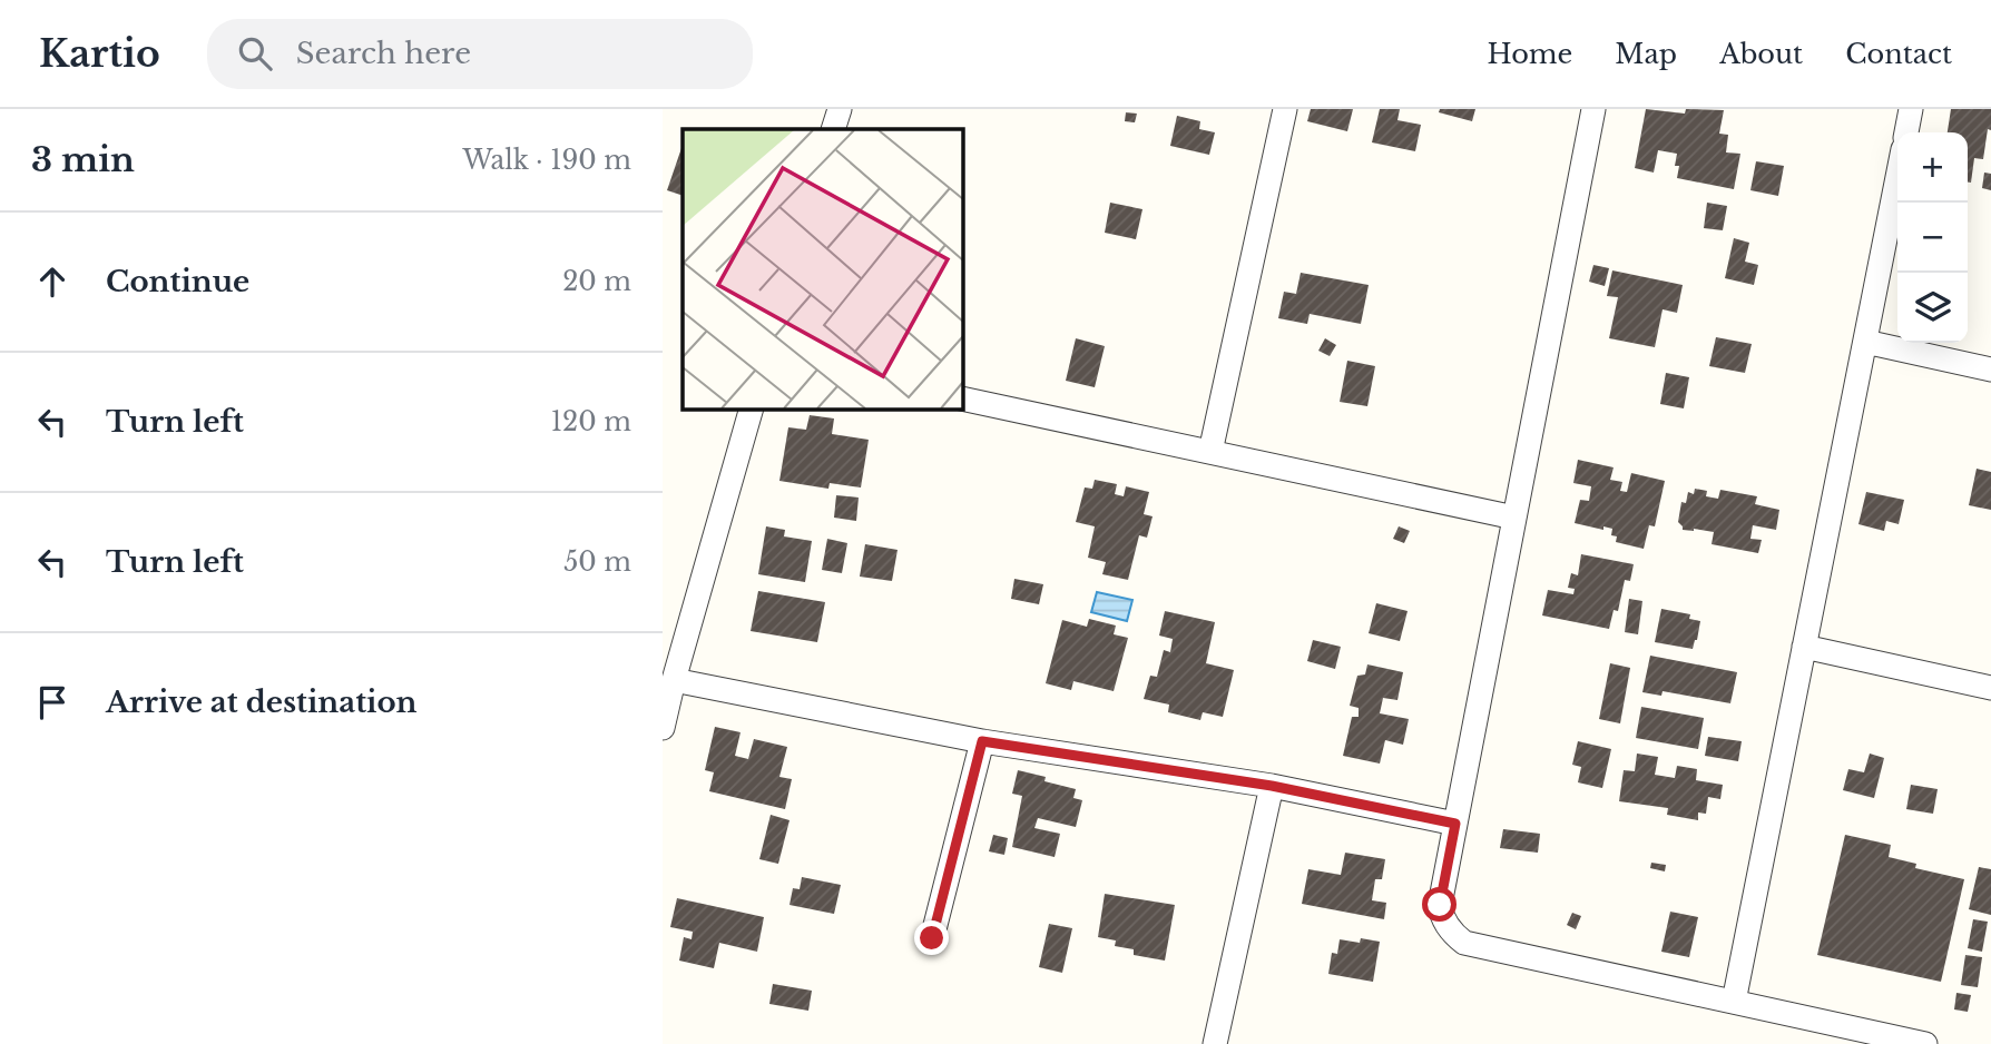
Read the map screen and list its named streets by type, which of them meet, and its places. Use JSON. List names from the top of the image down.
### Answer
{
  "page": {
    "header": "Kartio",
    "search": "Search here",
    "nav": [
      "Home",
      "Map",
      "About",
      "Contact"
    ],
    "heading": ["3 min", "Walk · 190 m"],
    "map_buttons": ["+", "−"],
    "list": [
      ["Continue", "20 m"],
      ["Turn left", "120 m"],
      ["Turn left", "50 m"],
      "Arrive at destination"
    ]
  }
}
